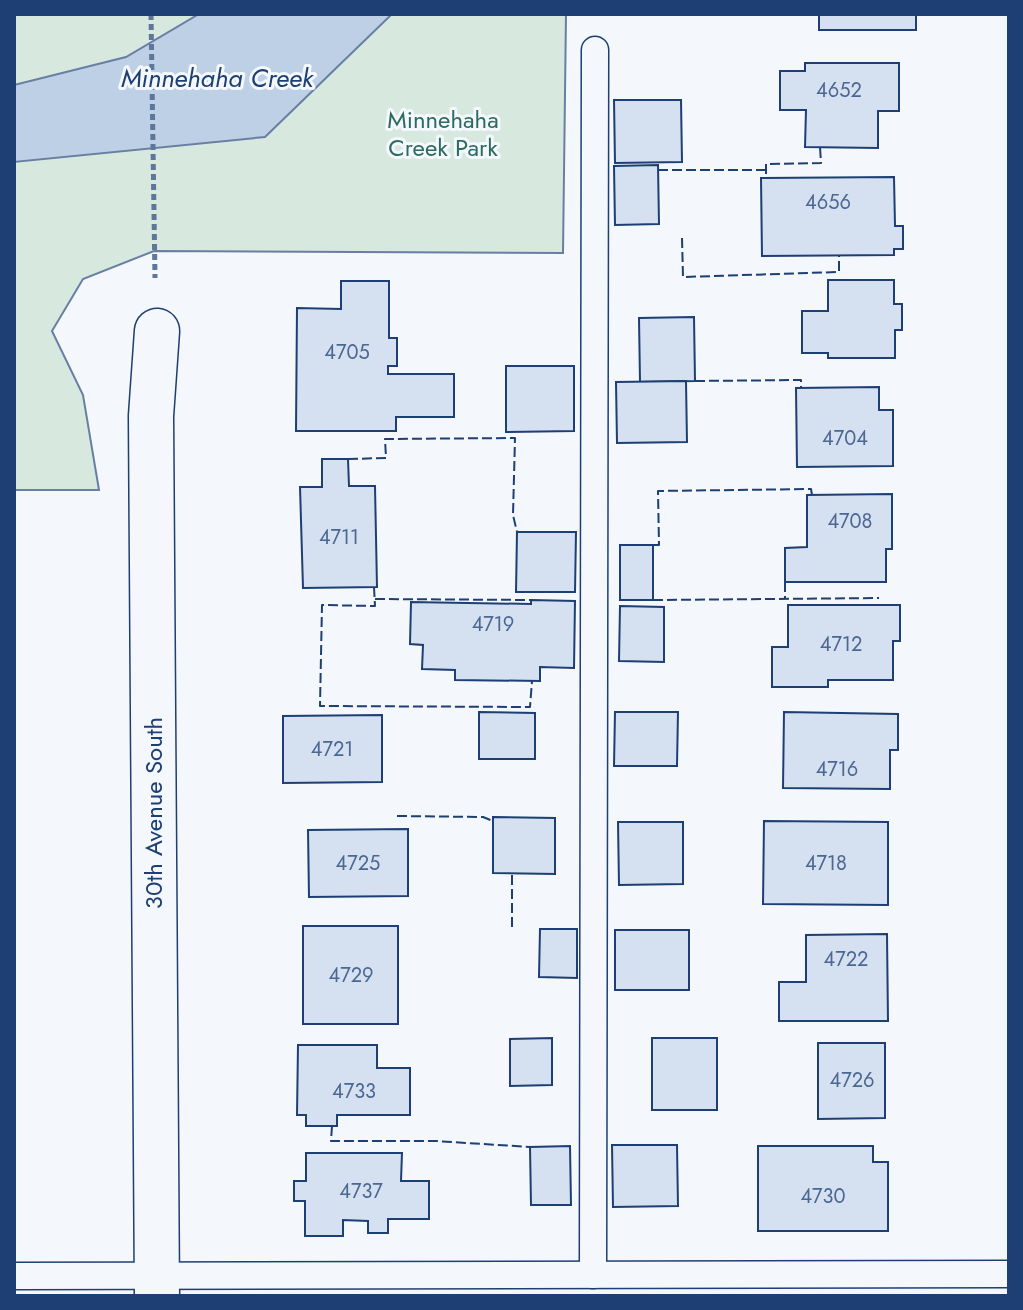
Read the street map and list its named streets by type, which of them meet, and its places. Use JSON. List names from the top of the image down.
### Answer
{
  "streets": {
    "street": ["30th Avenue South"]
  },
  "water": ["Minnehaha Creek"],
  "parks": ["Minnehaha Creek Park"],
  "house_numbers": [
    "4652",
    "4656",
    "4705",
    "4704",
    "4708",
    "4711",
    "4719",
    "4712",
    "4721",
    "4716",
    "4725",
    "4718",
    "4722",
    "4729",
    "4726",
    "4733",
    "4737",
    "4730"
  ]
}
